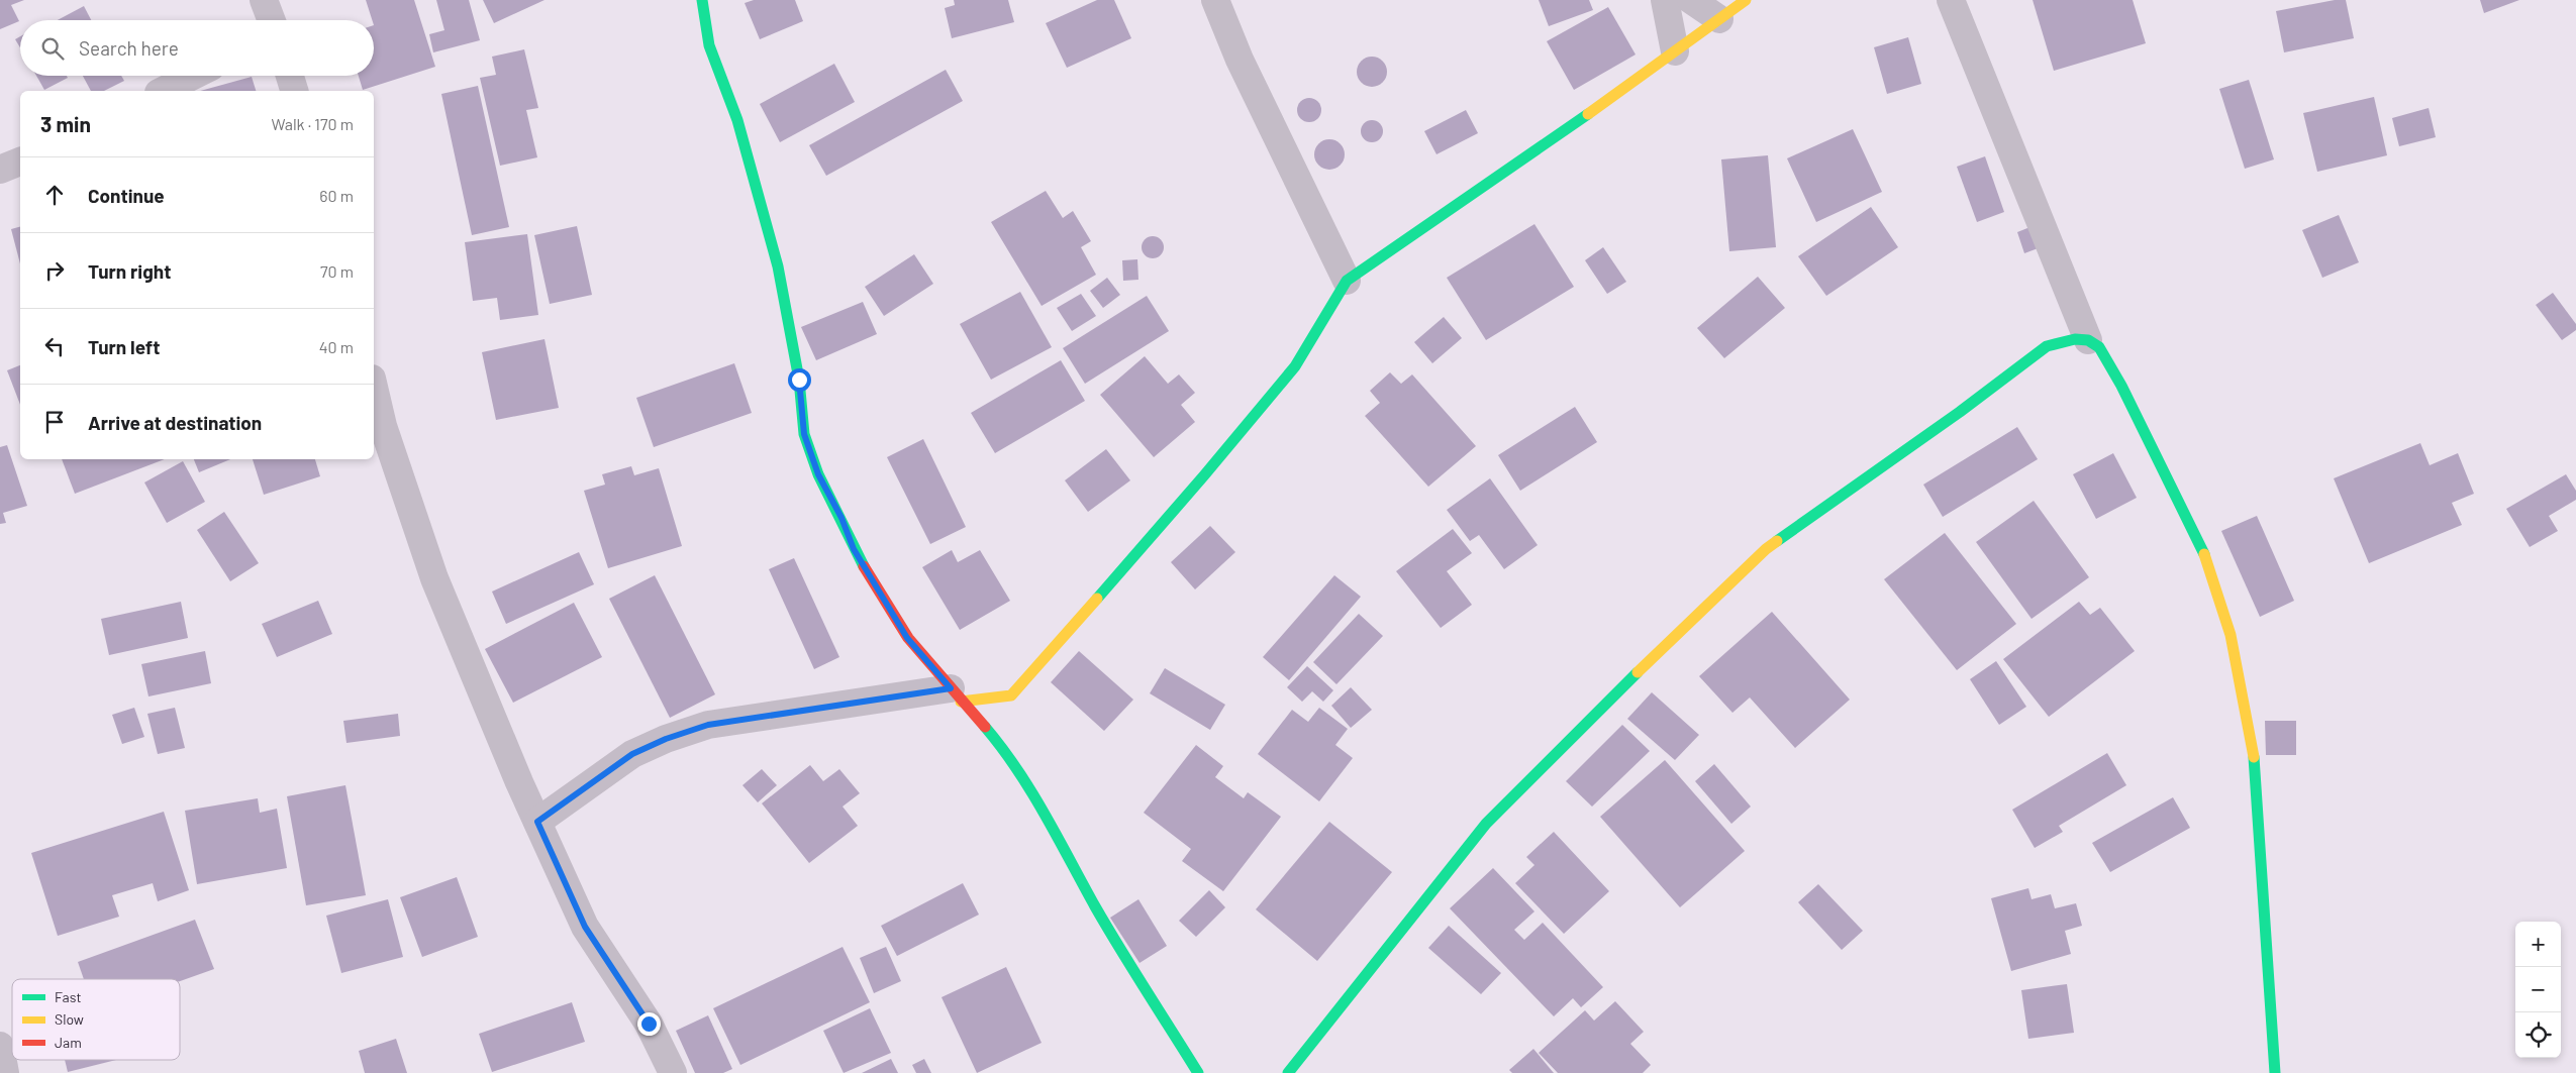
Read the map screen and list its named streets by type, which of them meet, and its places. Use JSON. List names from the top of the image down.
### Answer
{
  "legend": ["Fast", "Slow", "Jam"],
  "page": {
    "search": "Search here",
    "heading": ["3 min", "Walk · 170 m"],
    "list": [
      ["Continue", "60 m"],
      ["Turn right", "70 m"],
      ["Turn left", "40 m"],
      "Arrive at destination"
    ],
    "map_buttons": ["+", "−"]
  }
}
